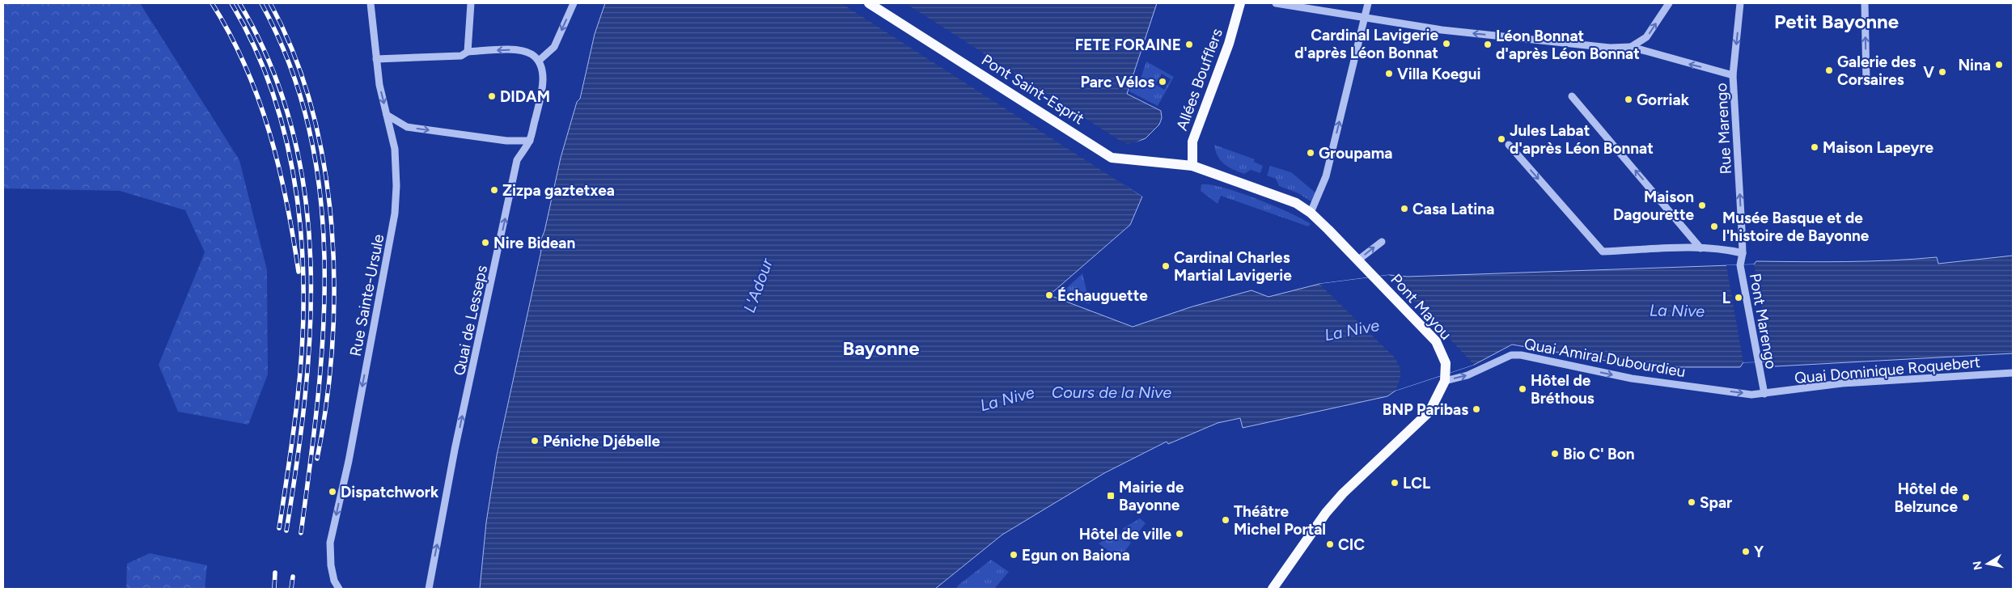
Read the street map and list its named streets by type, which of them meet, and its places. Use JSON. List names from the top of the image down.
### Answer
{
  "streets": {
    "main road": ["Allées Boufflers", "Pont Saint-Esprit", "Pont Mayou"],
    "street": [
      "Rue Marengo",
      "Rue Sainte-Ursule",
      "Quai de Lesseps",
      "Pont Marengo",
      "Quai Amiral Dubourdieu",
      "Quai Dominique Roquebert"
    ]
  },
  "crossings": [
    ["Allées Boufflers", "Pont Saint-Esprit"],
    ["Pont Saint-Esprit", "Pont Mayou"],
    ["Rue Marengo", "Pont Marengo"],
    ["Pont Mayou", "Quai Amiral Dubourdieu"],
    ["Pont Marengo", "Quai Amiral Dubourdieu"],
    ["Pont Marengo", "Quai Dominique Roquebert"],
    ["Quai Amiral Dubourdieu", "Quai Dominique Roquebert"]
  ],
  "one_way": ["Rue Sainte-Ursule", "Quai de Lesseps", "Quai Amiral Dubourdieu"],
  "districts": ["Petit Bayonne", "Bayonne"],
  "water": ["L'Adour", "La Nive", "Cours de la Nive"],
  "places": {
    "other": [
      "Cardinal Lavigerie d'après Léon Bonnat",
      "FETE FORAINE",
      "Léon Bonnat d'après Léon Bonnat",
      "Nina",
      "Galerie des Corsaires",
      "V",
      "Villa Koegui",
      "Parc Vélos",
      "DIDAM",
      "Gorriak",
      "Jules Labat d'après Léon Bonnat",
      "Maison Lapeyre",
      "Groupama",
      "Zizpa gaztetxea",
      "Maison Dagourette",
      "Casa Latina",
      "Musée Basque et de l'histoire de Bayonne",
      "Nire Bidean",
      "Cardinal Charles Martial Lavigerie",
      "Échauguette",
      "L",
      "Hôtel de Bréthous",
      "BNP Paribas",
      "Péniche Djébelle",
      "Bio C' Bon",
      "LCL",
      "Dispatchwork",
      "Hôtel de Belzunce",
      "Spar",
      "Théâtre Michel Portal",
      "Hôtel de ville",
      "CIC",
      "Y",
      "Egun on Baiona"
    ],
    "transit": ["Mairie de Bayonne"]
  },
  "north": "left"
}
